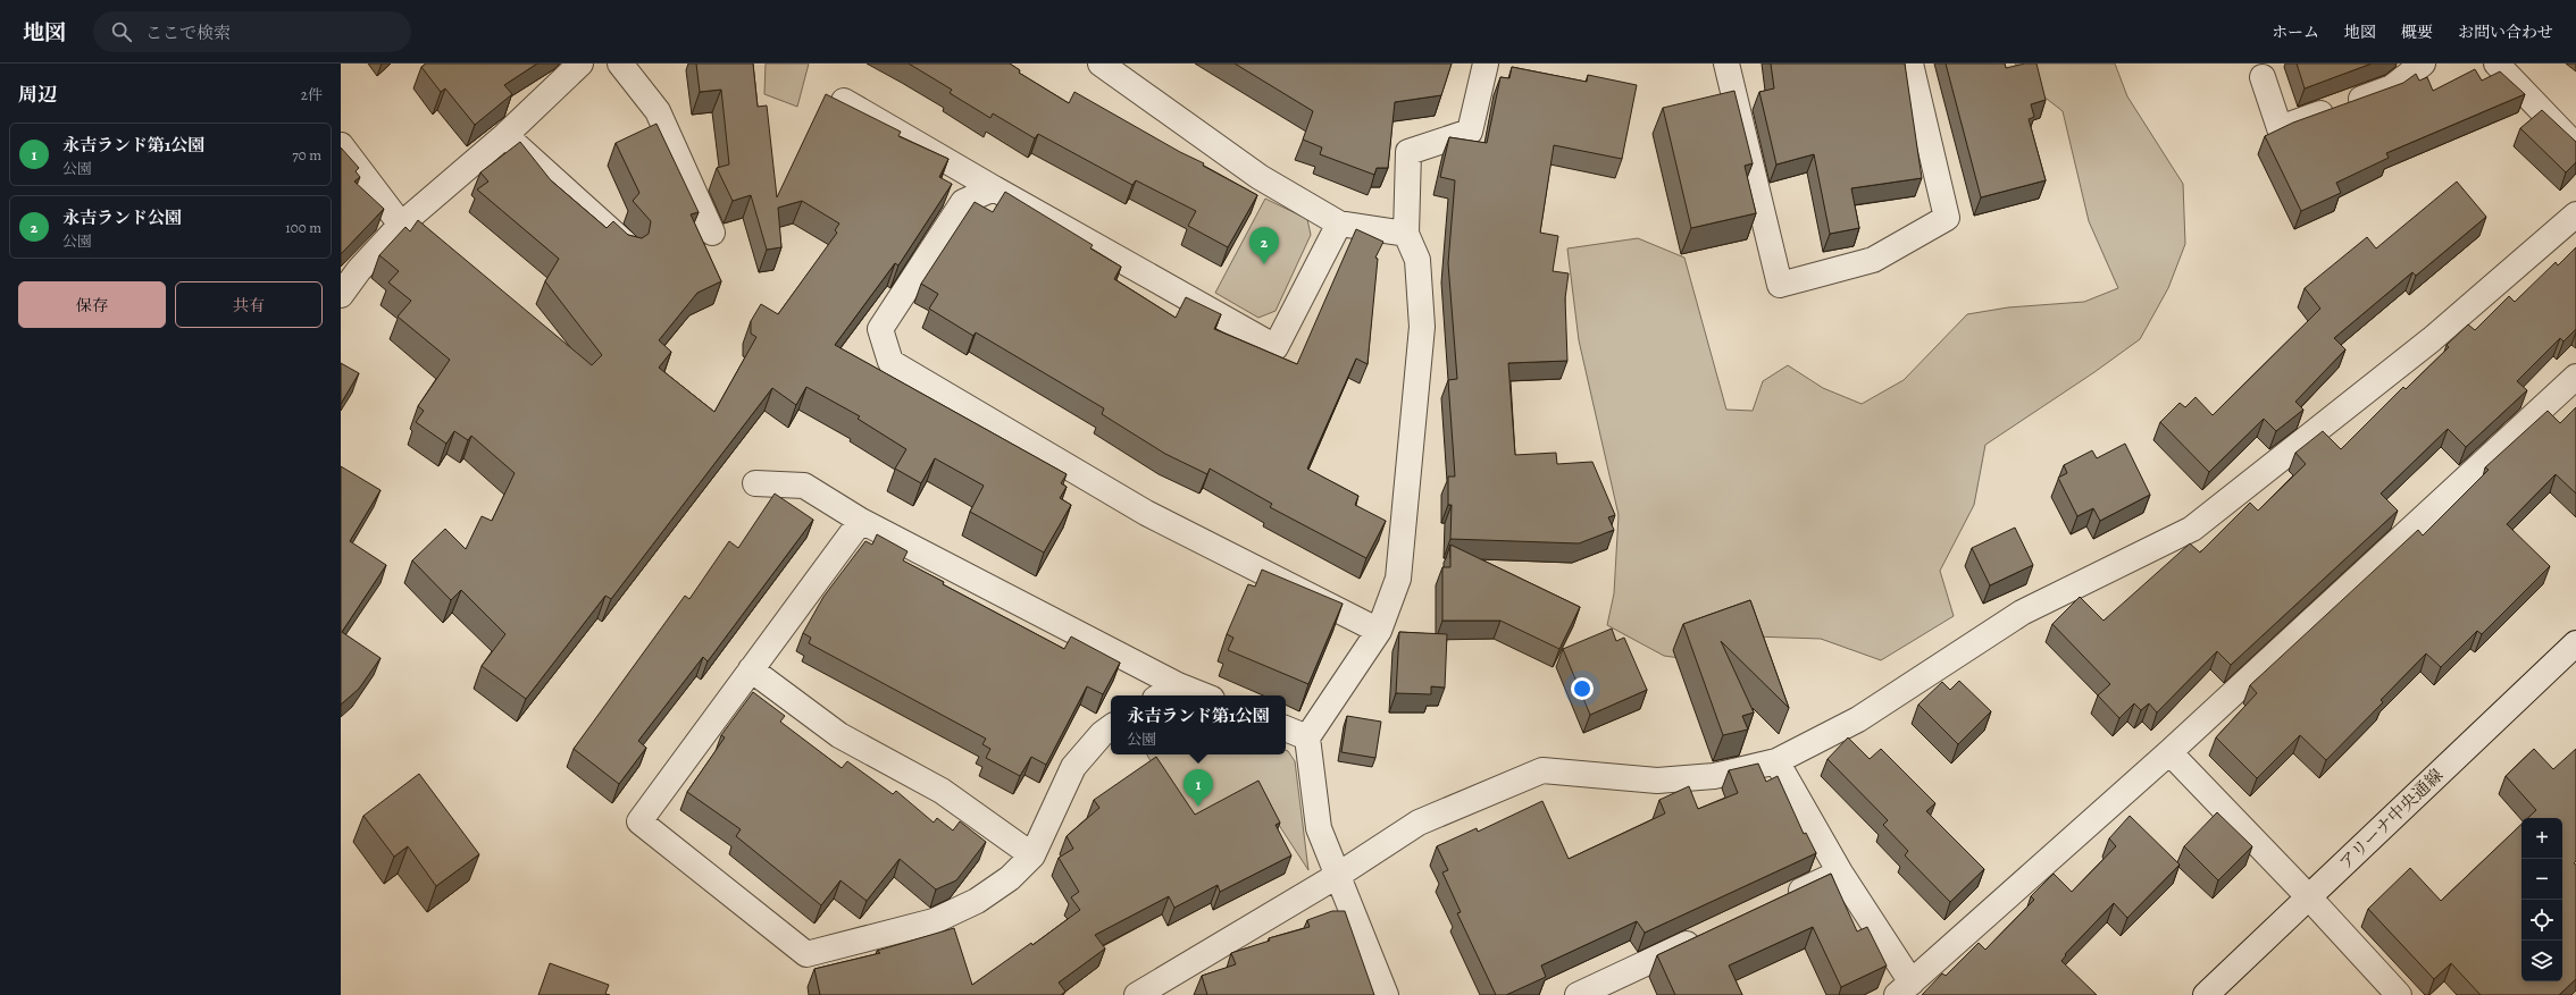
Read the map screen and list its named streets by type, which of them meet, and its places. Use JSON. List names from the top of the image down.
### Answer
{
  "streets": {
    "street": ["アリーナ中央通線"]
  },
  "page": {
    "header": "地図",
    "search": "ここで検索",
    "nav": [
      "ホーム",
      "地図",
      "概要",
      "お問い合わせ"
    ],
    "heading": ["周辺", "2件"],
    "list": [
      {
        "mark": "1",
        "name": "永吉ランド第1公園",
        "note": "公園",
        "value": "70 m"
      },
      {
        "mark": "2",
        "name": "永吉ランド公園",
        "note": "公園",
        "value": "100 m"
      }
    ],
    "pins": ["2", "1"],
    "buttons": ["保存", "共有"],
    "popup": ["永吉ランド第1公園", "公園"],
    "map_buttons": ["+", "−"]
  }
}
